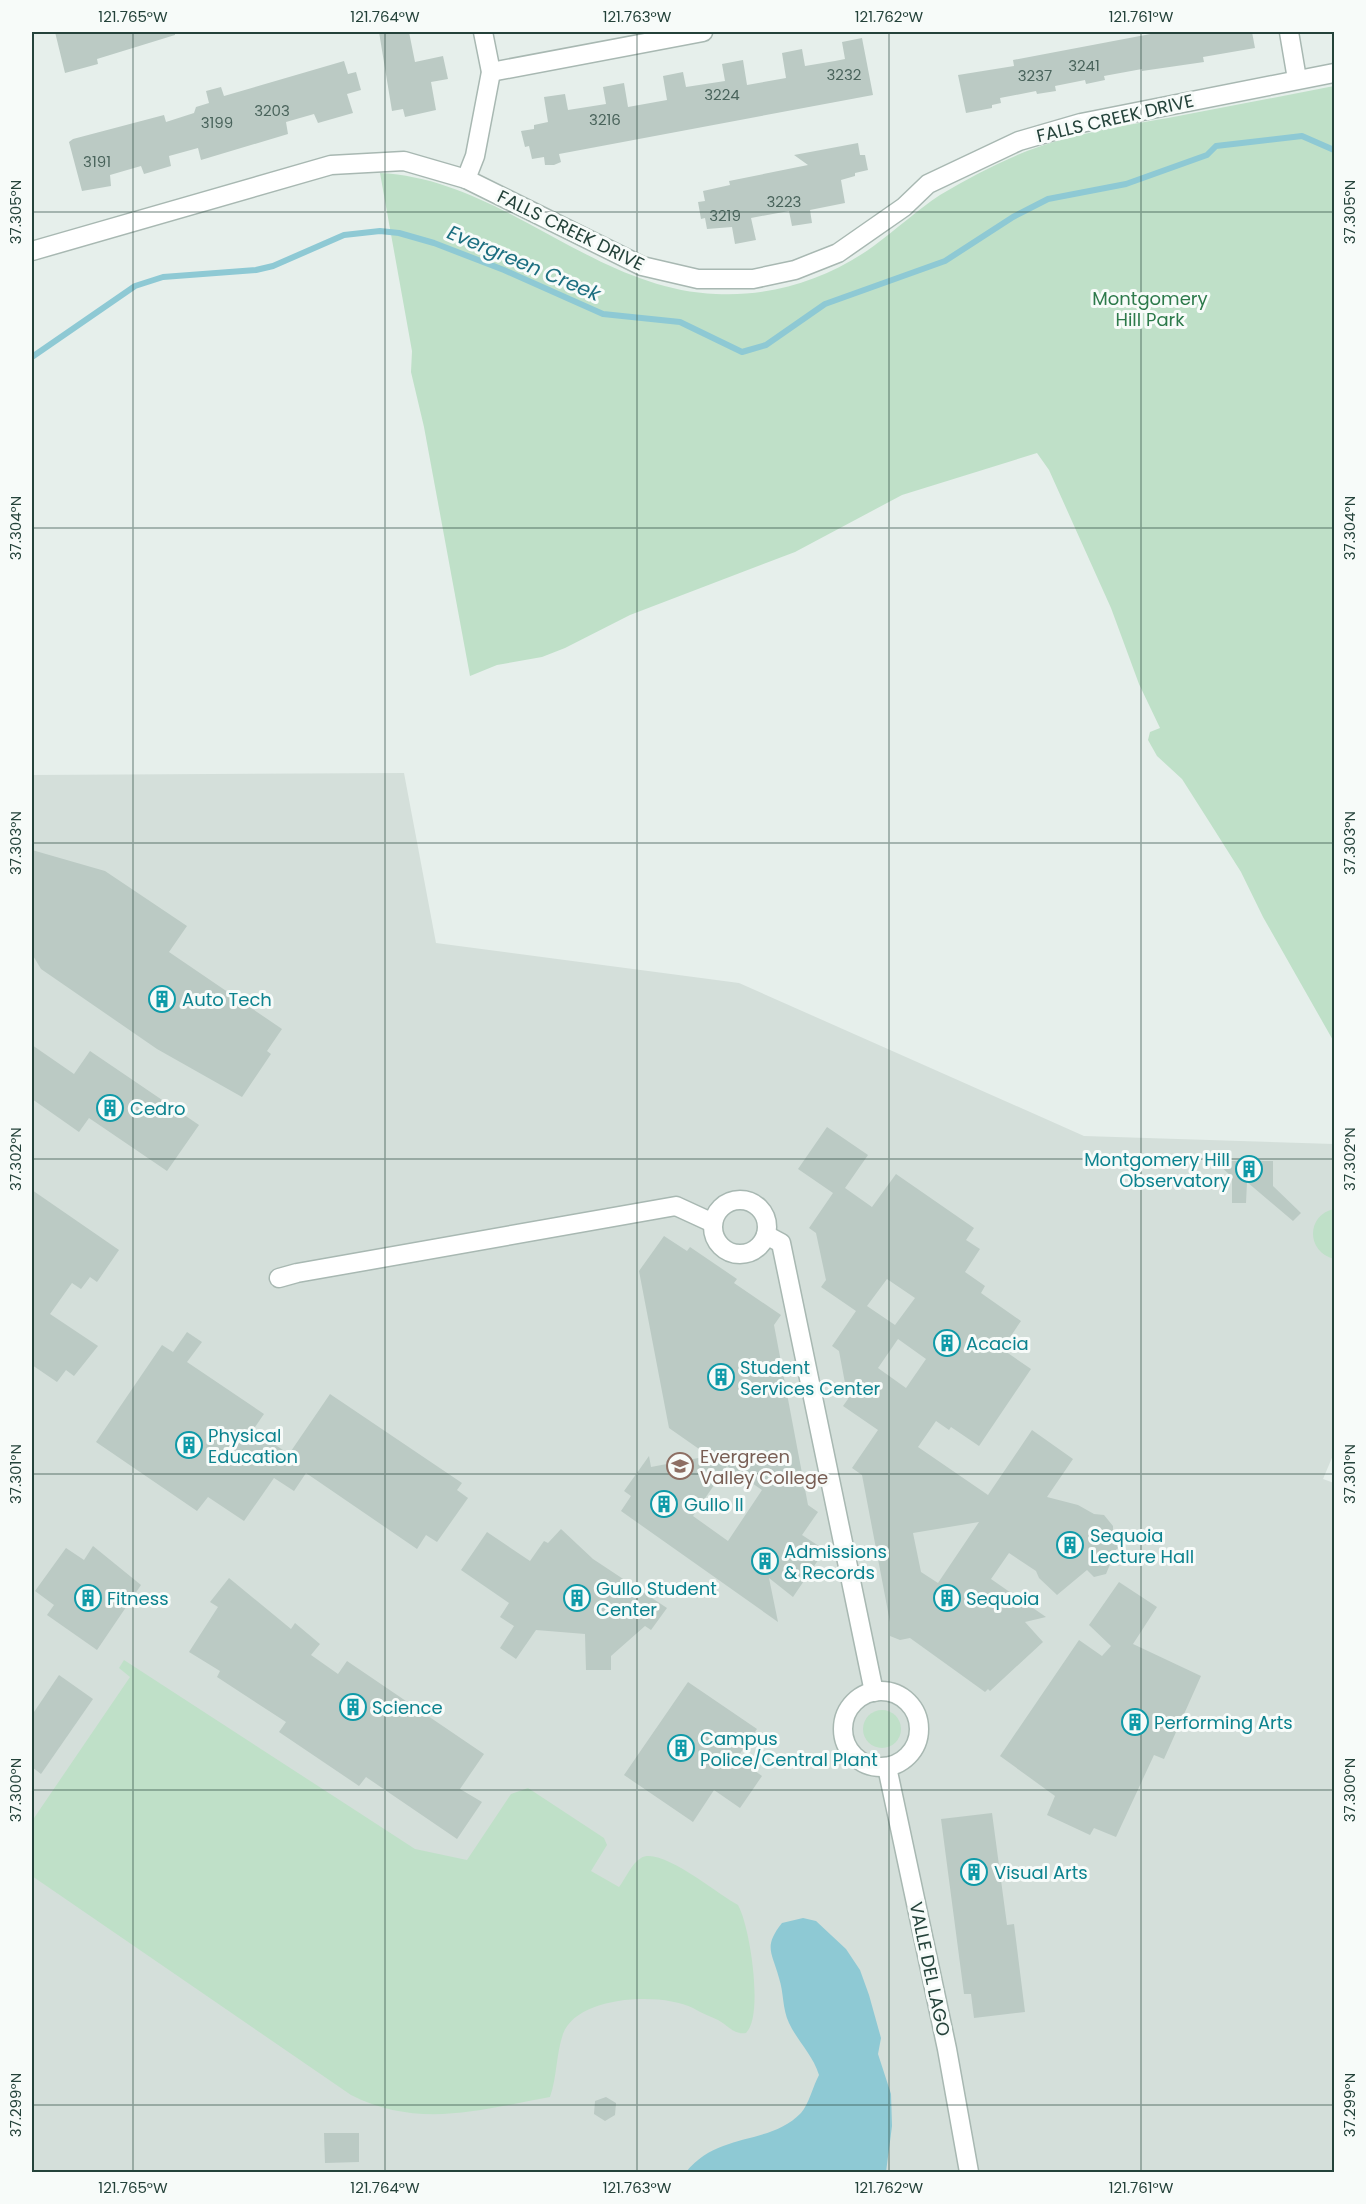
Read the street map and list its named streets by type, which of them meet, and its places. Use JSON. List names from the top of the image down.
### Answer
{
  "streets": {
    "street": ["FALLS CREEK DRIVE", "VALLE DEL LAGO"]
  },
  "water": ["Evergreen Creek"],
  "parks": ["Montgomery Hill Park"],
  "places": {
    "building": [
      "Auto Tech",
      "Cedro",
      "Montgomery Hill Observatory",
      "Acacia",
      "Student Services Center",
      "Physical Education",
      "Gullo II",
      "Sequoia Lecture Hall",
      "Admissions & Records",
      "Fitness",
      "Gullo Student Center",
      "Sequoia",
      "Science",
      "Performing Arts",
      "Campus Police/Central Plant",
      "Visual Arts"
    ],
    "school or university": ["Evergreen Valley College"]
  },
  "house_numbers": [
    "3241",
    "3232",
    "3237",
    "3224",
    "3203",
    "3216",
    "3199",
    "3191",
    "3223",
    "3219"
  ],
  "coordinates": [
    "121.765°W",
    "121.764°W",
    "121.763°W",
    "121.762°W",
    "121.761°W",
    "37.305°N",
    "37.304°N",
    "37.303°N",
    "37.302°N",
    "37.301°N",
    "37.300°N",
    "37.299°N"
  ]
}
